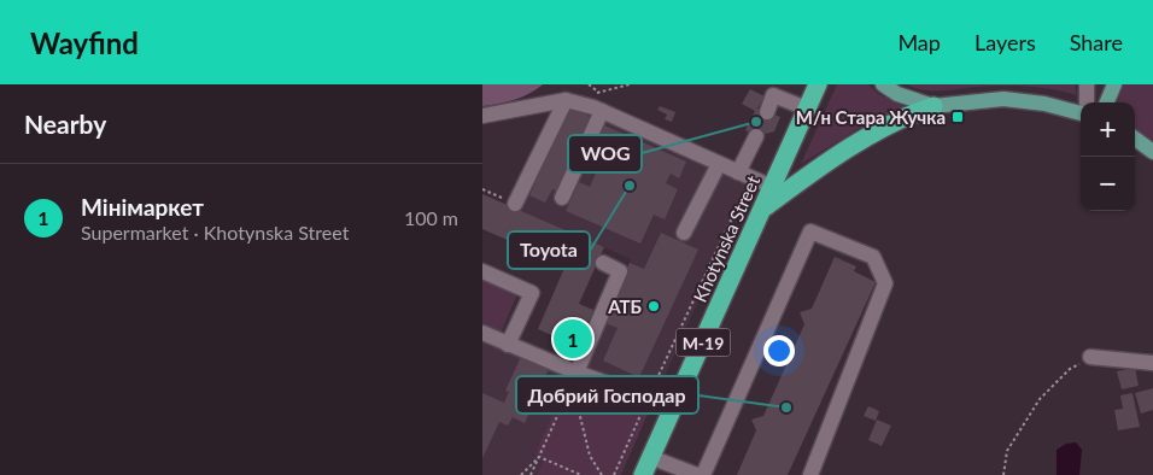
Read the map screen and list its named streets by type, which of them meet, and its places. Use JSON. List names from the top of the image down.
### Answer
{
  "streets": {
    "highway": ["Khotynska Street", "М-19"]
  },
  "places": {
    "transit": ["М/н Стара Жучка"],
    "other": [
      "WOG",
      "Toyota",
      "АТБ",
      "Добрий Господар"
    ]
  },
  "page": {
    "header": "Wayfind",
    "nav": ["Map", "Layers", "Share"],
    "heading": "Nearby",
    "map_buttons": ["+", "−"],
    "list": [
      {
        "mark": "1",
        "name": "Мінімаркет",
        "note": "Supermarket · Khotynska Street",
        "value": "100 m"
      }
    ],
    "pins": "1"
  }
}
